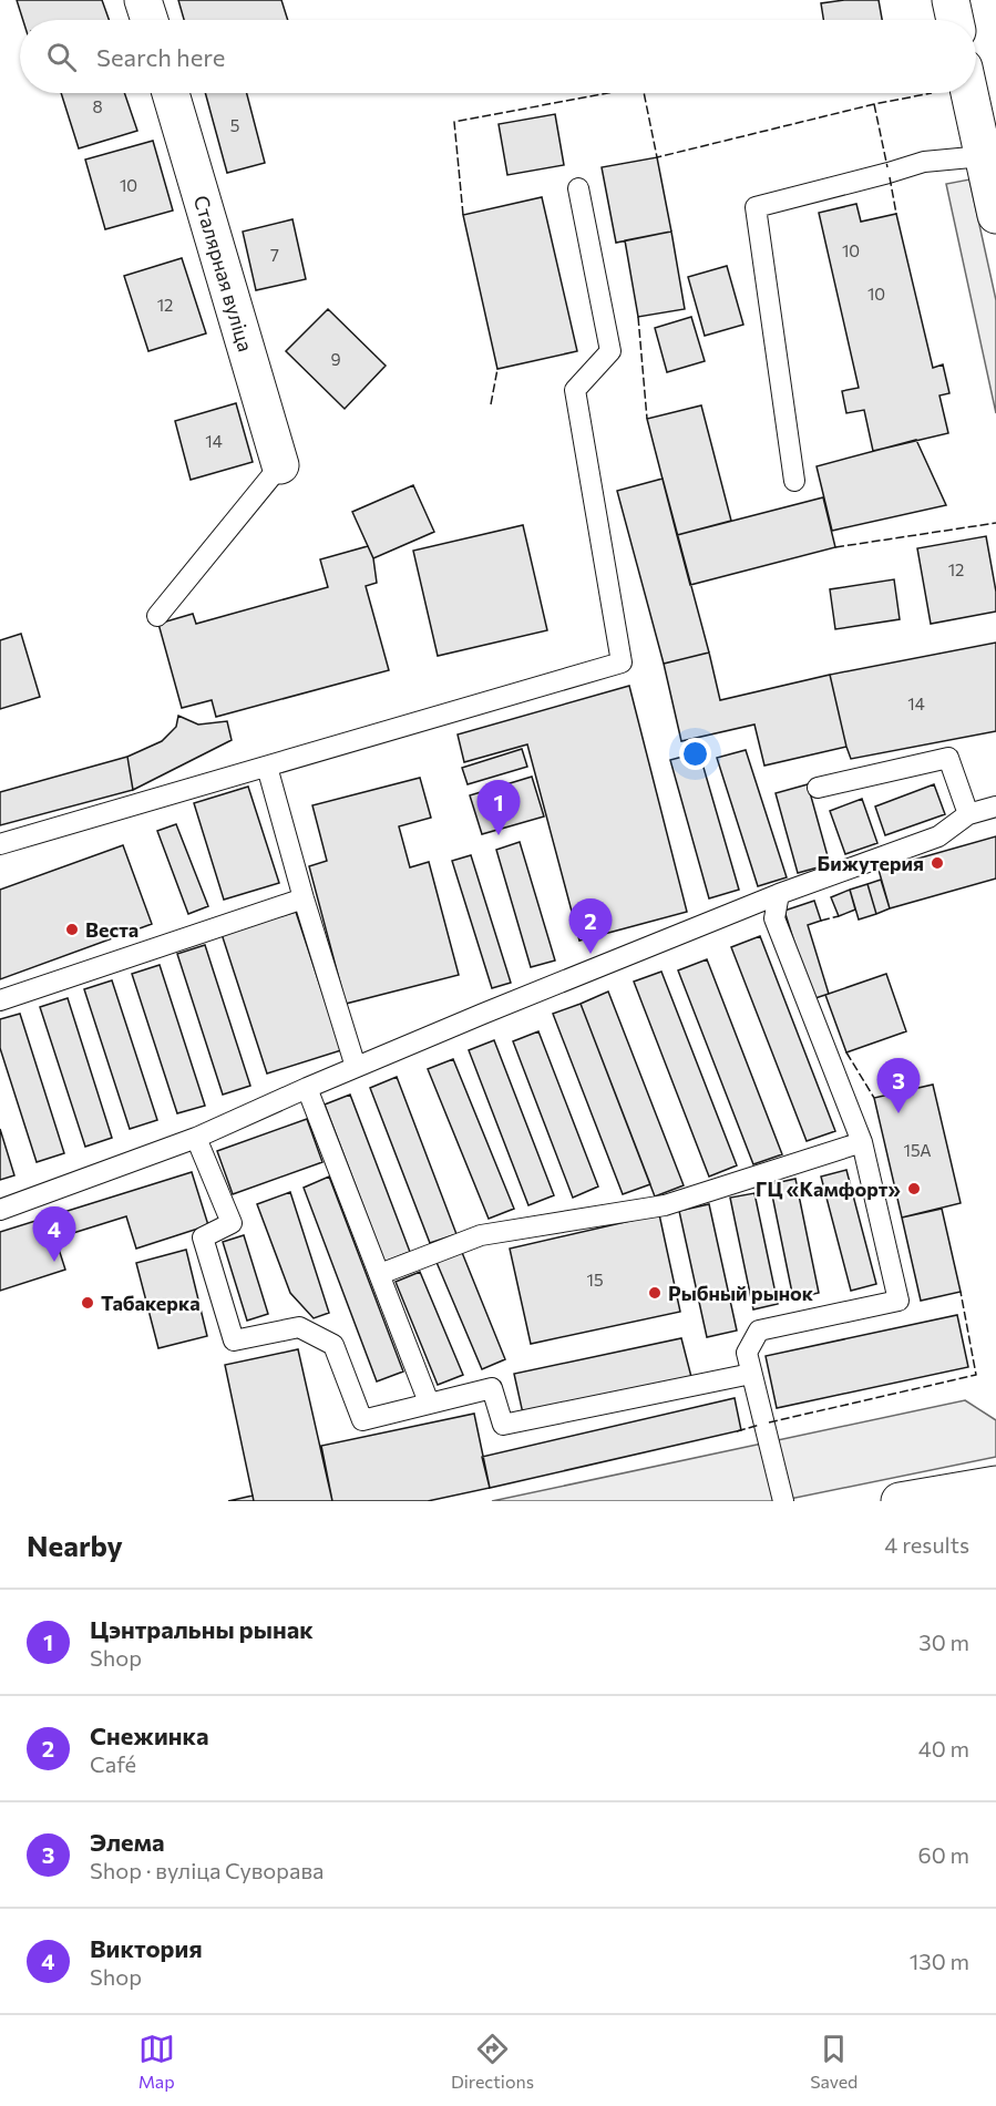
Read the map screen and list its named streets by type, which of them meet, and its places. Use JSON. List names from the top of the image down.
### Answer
{
  "streets": {
    "street": ["Сталярная вуліца"]
  },
  "places": [
    "Бижутерия",
    "Веста",
    "ГЦ «Камфорт»",
    "Рыбный рынок",
    "Табакерка"
  ],
  "house_numbers": [
    "8",
    "5",
    "10",
    "10",
    "7",
    "10",
    "12",
    "9",
    "14",
    "12",
    "14",
    "15А",
    "15"
  ],
  "page": {
    "search": "Search here",
    "pins": [
      "1",
      "2",
      "3",
      "4"
    ],
    "heading": ["Nearby", "4 results"],
    "list": [
      {
        "mark": "1",
        "name": "Цэнтральны рынак",
        "note": "Shop",
        "value": "30 m"
      },
      {
        "mark": "2",
        "name": "Снежинка",
        "note": "Café",
        "value": "40 m"
      },
      {
        "mark": "3",
        "name": "Элема",
        "note": "Shop · вуліца Суворава",
        "value": "60 m"
      },
      {
        "mark": "4",
        "name": "Виктория",
        "note": "Shop",
        "value": "130 m"
      }
    ],
    "nav": ["Map", "Directions", "Saved"]
  }
}
